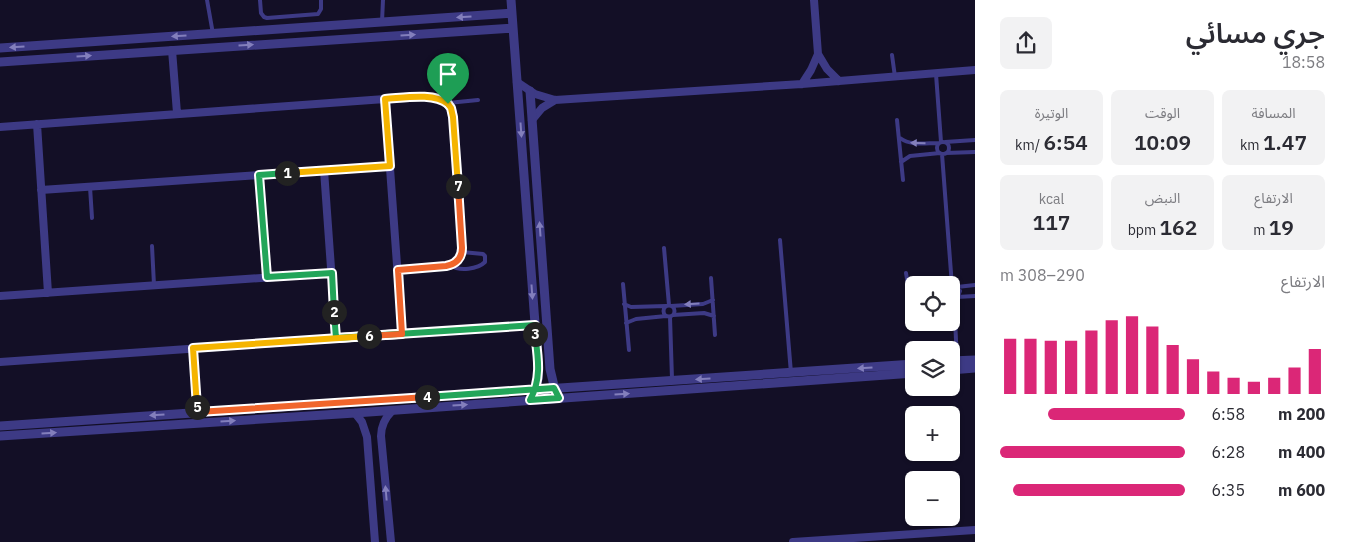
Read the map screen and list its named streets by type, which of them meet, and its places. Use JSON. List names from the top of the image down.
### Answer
{
  "page": {
    "heading": ["جري مسائي", "18:58"],
    "stats": [
      ["المسافة", "1.47 km"],
      ["الوقت", "10:09"],
      ["الوتيرة", "6:54 /km"],
      ["الارتفاع", "19 m"],
      ["النبض", "162 bpm"],
      ["kcal", "117"]
    ],
    "pins": [
      "1",
      "7",
      "2",
      "3",
      "6",
      "4",
      "5"
    ],
    "chart": ["الارتفاع", "290–308 m"],
    "map_buttons": ["+", "−"],
    "list": [
      {
        "name": "200 m",
        "note": "6:58"
      },
      {
        "name": "400 m",
        "note": "6:28"
      },
      {
        "name": "600 m",
        "note": "6:35"
      }
    ]
  }
}
